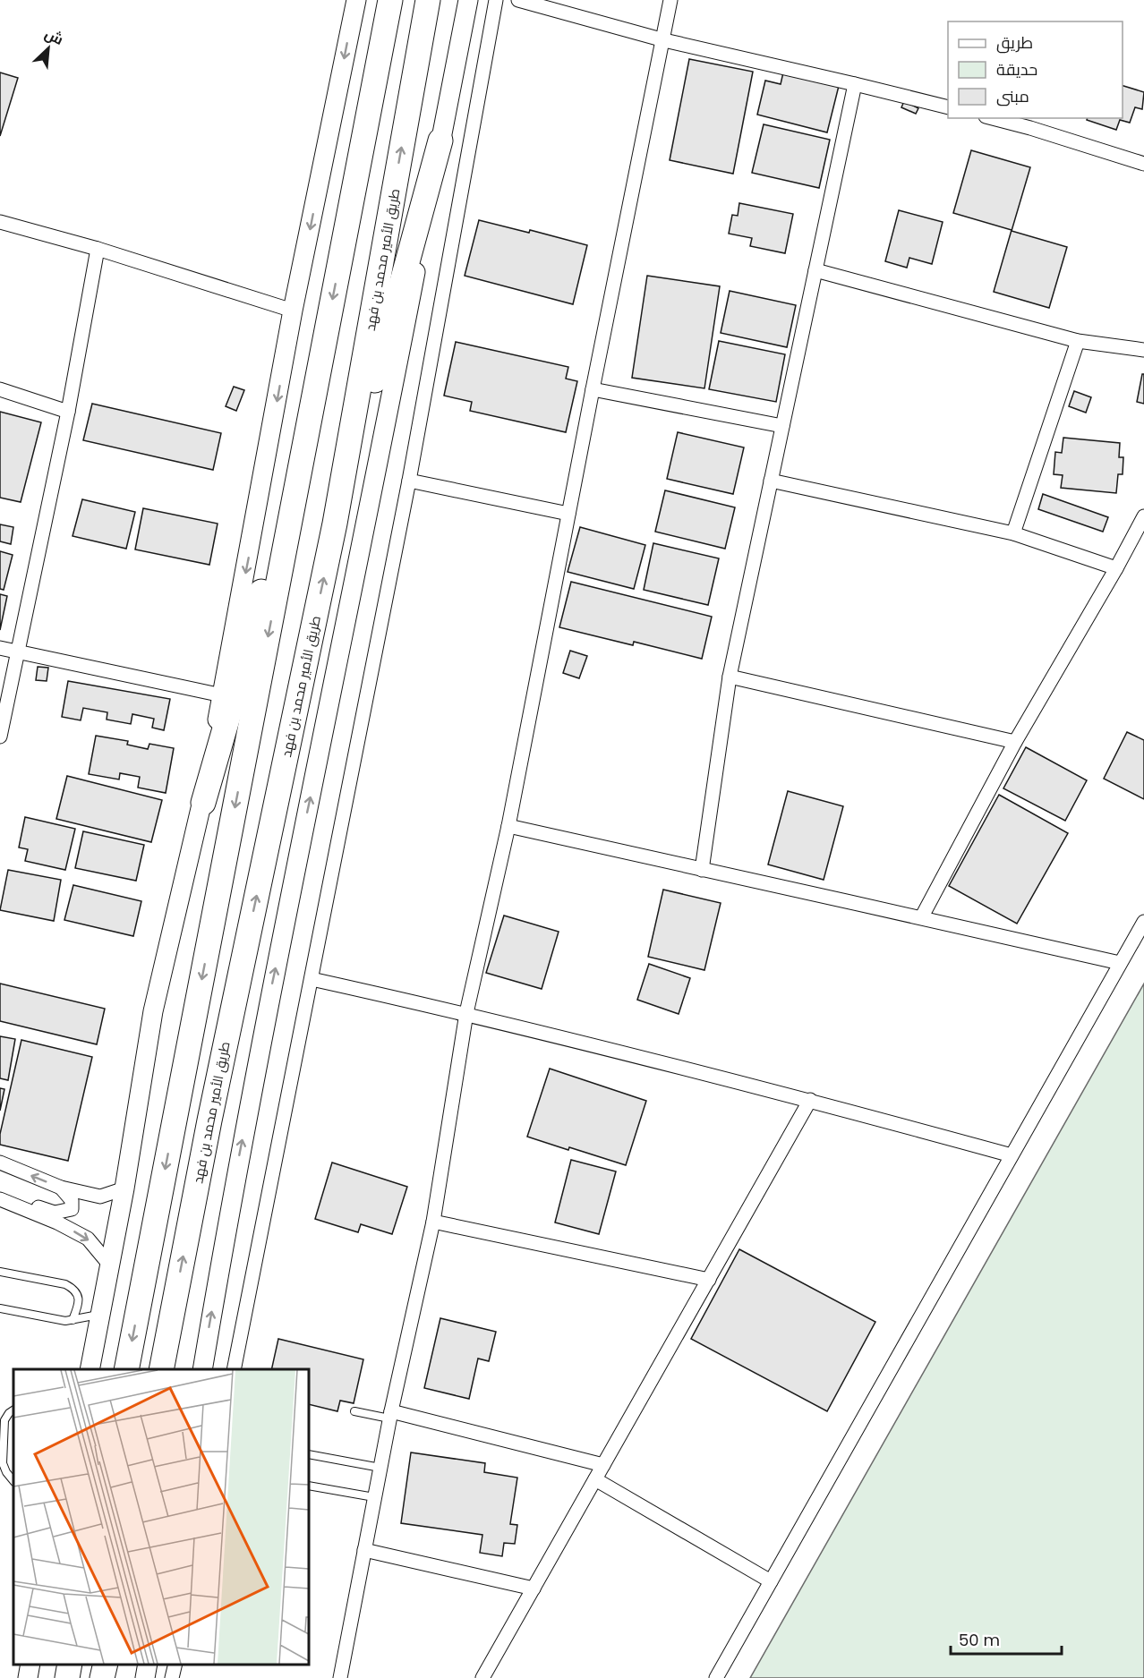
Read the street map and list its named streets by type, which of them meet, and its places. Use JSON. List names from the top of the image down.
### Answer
{
  "streets": {
    "highway": ["طريق الأمير محمد بن فهد"]
  },
  "legend": ["طريق", "حديقة", "مبنى"],
  "scale_bar": "50 m",
  "north": "top right"
}
